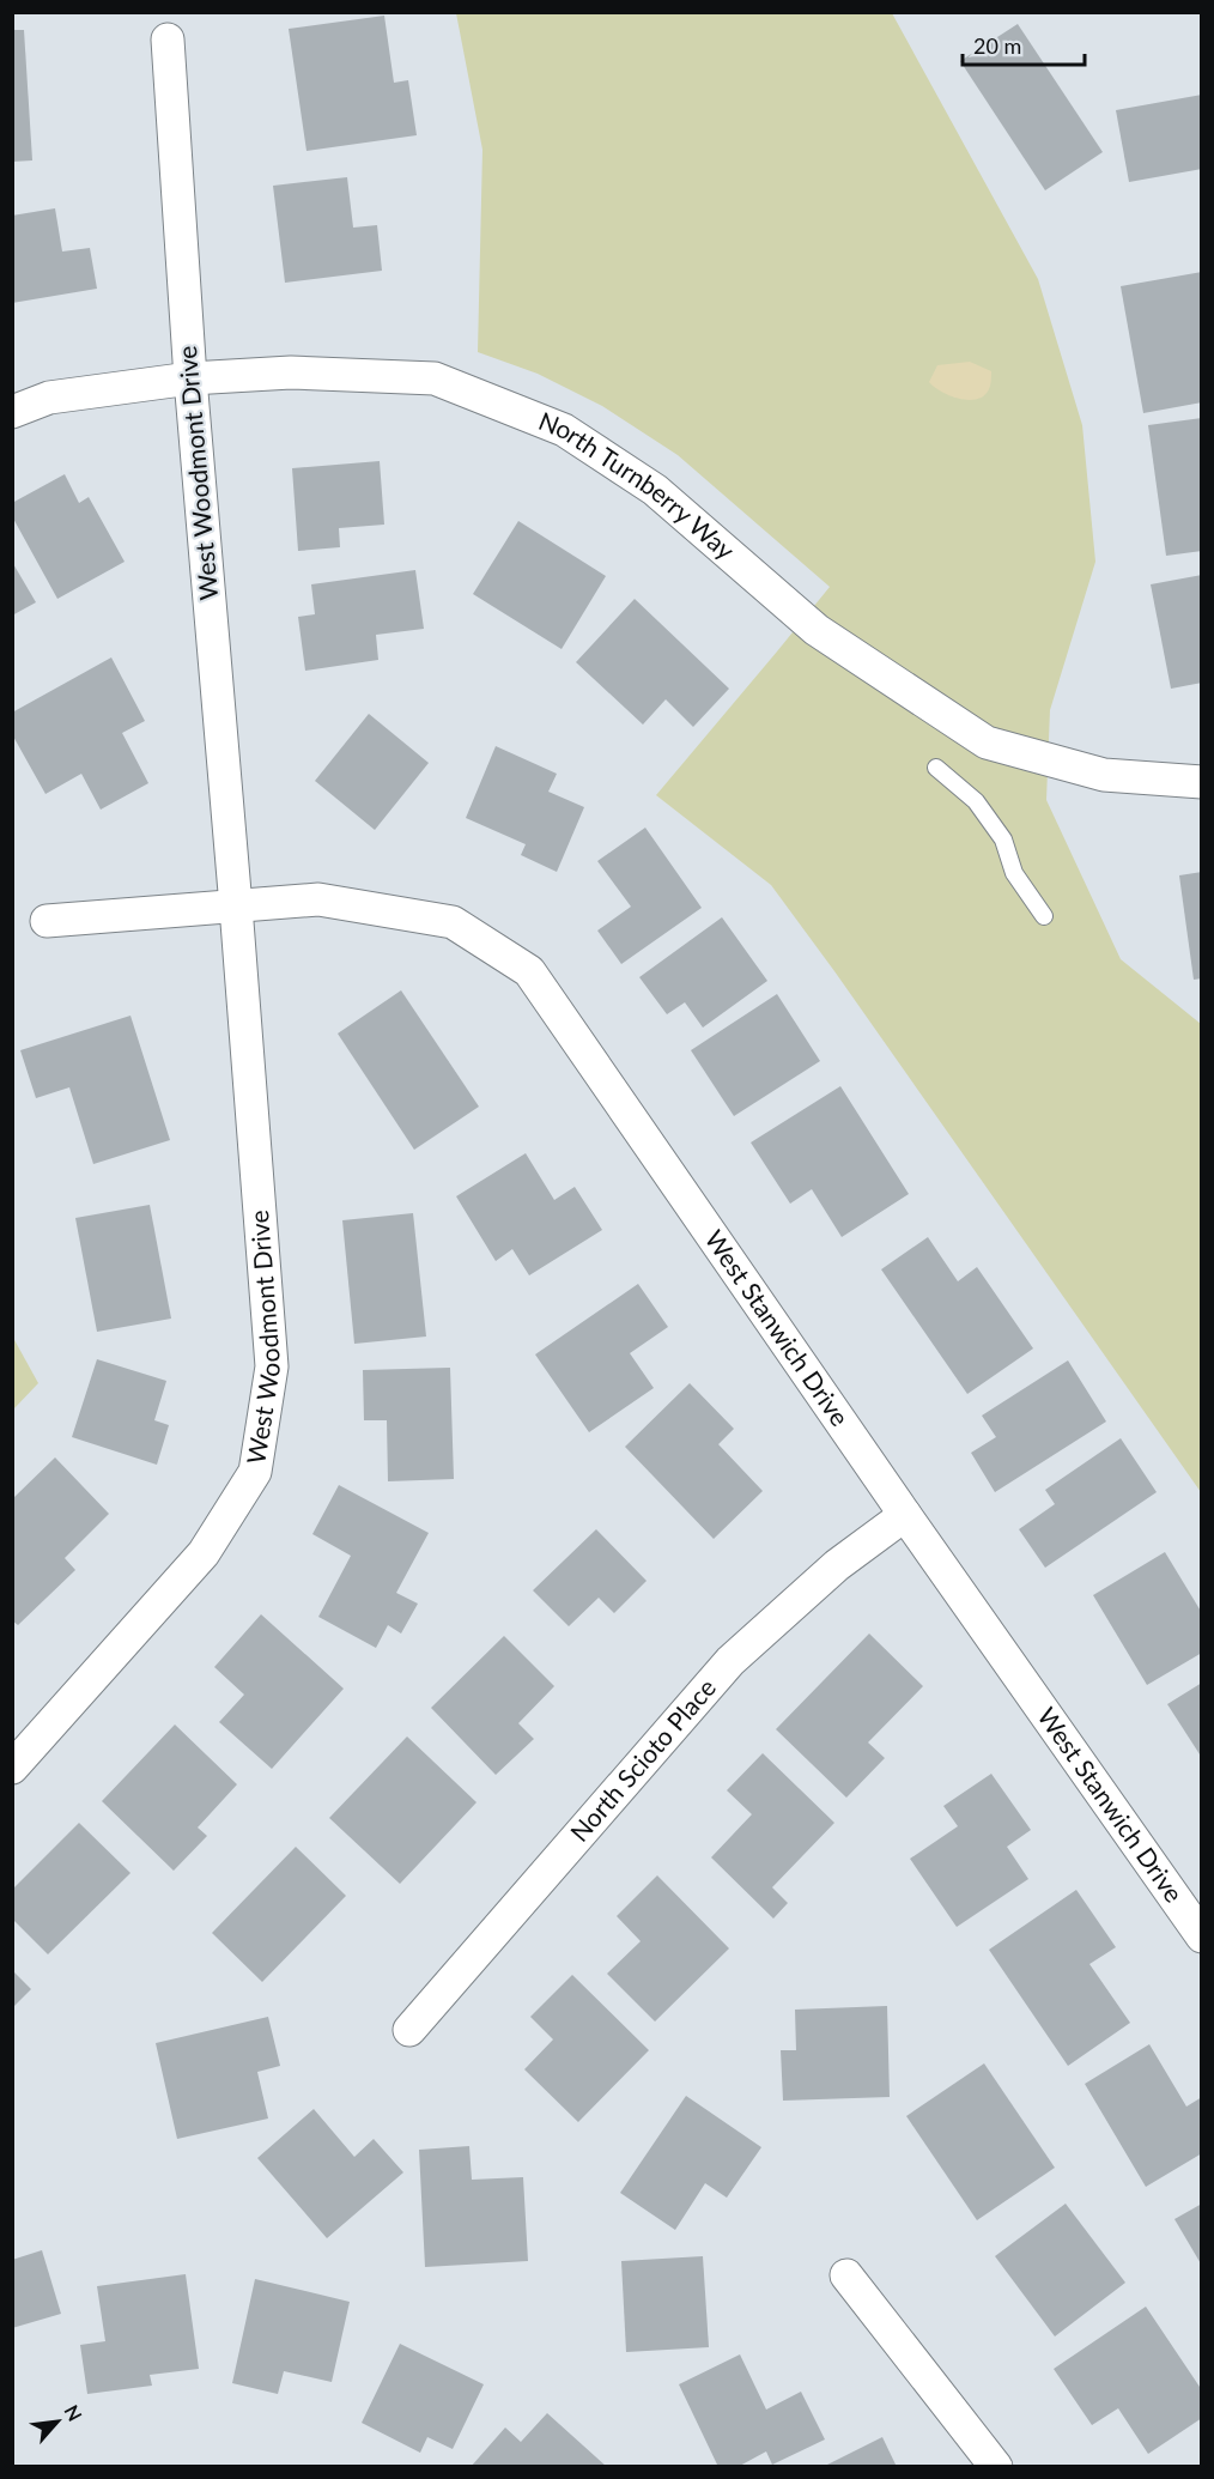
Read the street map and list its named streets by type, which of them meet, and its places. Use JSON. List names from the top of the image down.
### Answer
{
  "streets": {
    "street": [
      "West Woodmont Drive",
      "North Turnberry Way",
      "West Stanwich Drive",
      "North Scioto Place"
    ]
  },
  "crossings": [
    ["West Woodmont Drive", "North Turnberry Way"],
    ["West Woodmont Drive", "West Stanwich Drive"],
    ["West Stanwich Drive", "North Scioto Place"]
  ],
  "scale_bar": "20 m",
  "north": "top right"
}
